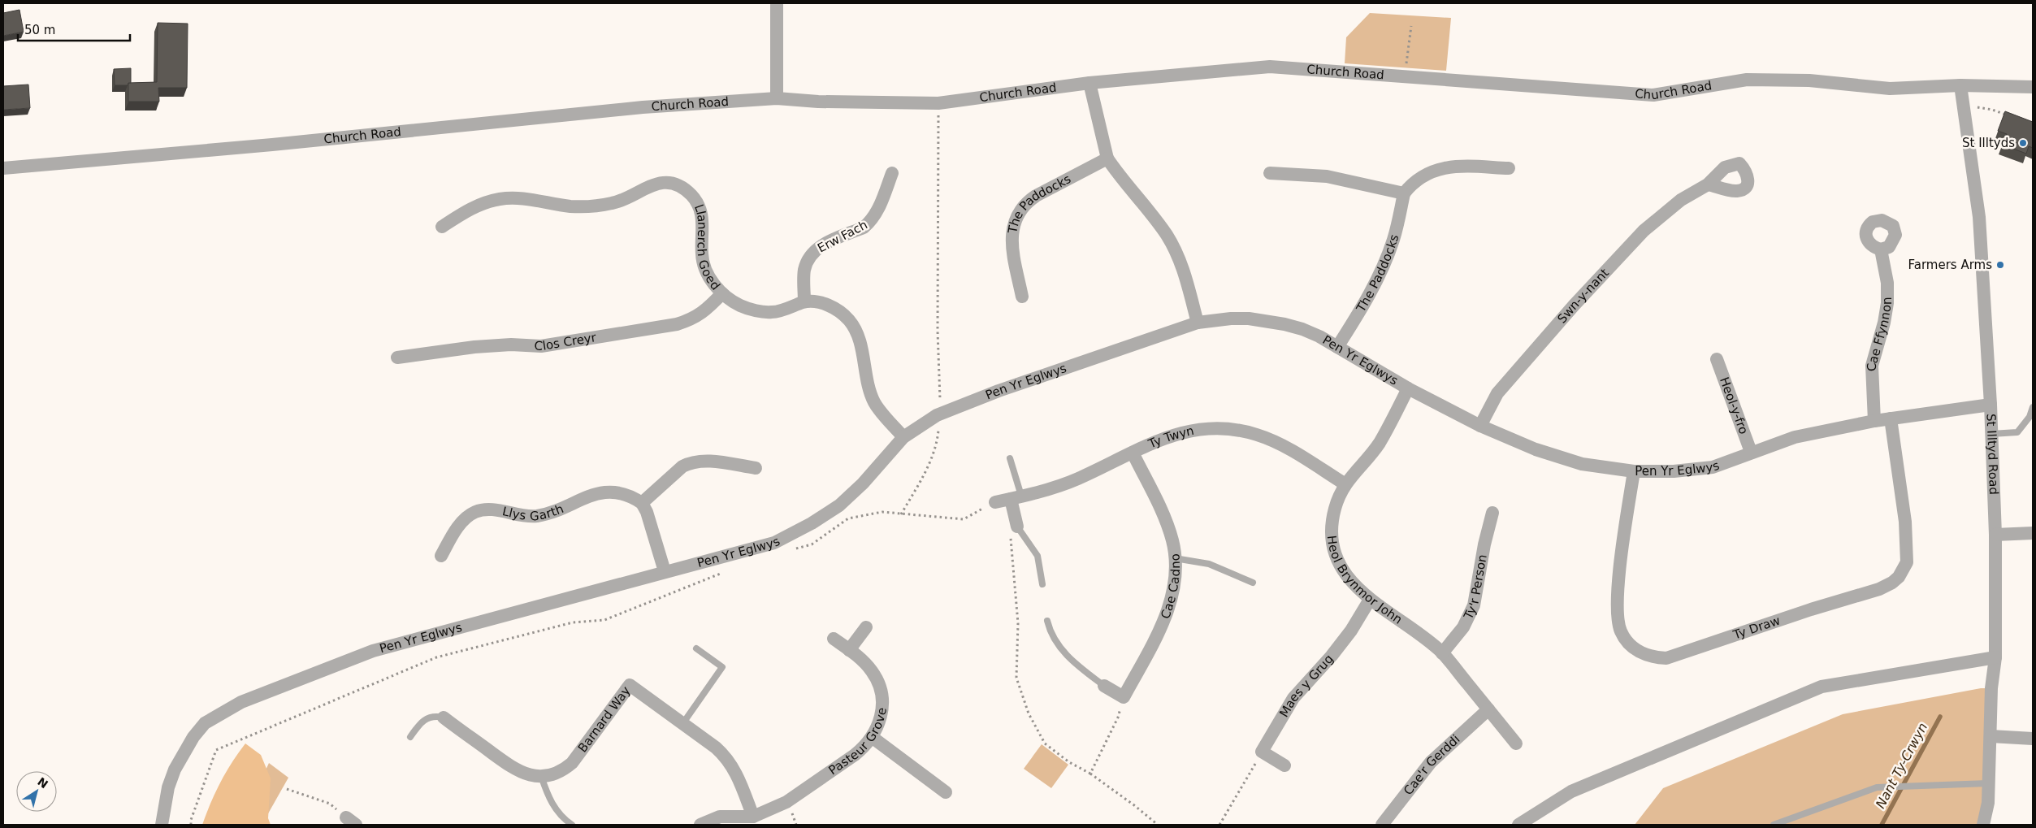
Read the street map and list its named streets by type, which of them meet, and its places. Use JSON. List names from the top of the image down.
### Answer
{
  "streets": {
    "street": [
      "Church Road",
      "The Paddocks",
      "Erw Fach",
      "Llanerch Goed",
      "Swn-y-nant",
      "Cae Ffynnon",
      "Clos Creyr",
      "Pen Yr Eglwys",
      "Heol-y-fro",
      "Ty Twyn",
      "St Illtyd Road",
      "Llys Garth",
      "Heol Brynmor John",
      "Cae Cadno",
      "Ty'r Person",
      "Ty Draw",
      "Maes y Grug",
      "Barnard Way",
      "Pasteur Grove",
      "Cae'r Gerddi"
    ]
  },
  "crossings": [
    ["Church Road", "St Illtyd Road"],
    ["The Paddocks", "Pen Yr Eglwys"],
    ["Erw Fach", "Llanerch Goed"],
    ["Llanerch Goed", "Clos Creyr"],
    ["Llanerch Goed", "Pen Yr Eglwys"],
    ["Swn-y-nant", "Pen Yr Eglwys"],
    ["Cae Ffynnon", "Pen Yr Eglwys"],
    ["Pen Yr Eglwys", "Heol-y-fro"],
    ["Pen Yr Eglwys", "St Illtyd Road"],
    ["Pen Yr Eglwys", "Heol Brynmor John"],
    ["Pen Yr Eglwys", "Ty Draw"],
    ["Ty Twyn", "Heol Brynmor John"],
    ["Ty Twyn", "Cae Cadno"],
    ["Heol Brynmor John", "Ty'r Person"],
    ["Heol Brynmor John", "Maes y Grug"],
    ["Heol Brynmor John", "Cae'r Gerddi"],
    ["Barnard Way", "Pasteur Grove"]
  ],
  "water": ["Nant Ty-Crwyn"],
  "places": ["St Illtyds", "Farmers Arms"],
  "scale_bar": "50 m",
  "north": "top right"
}
